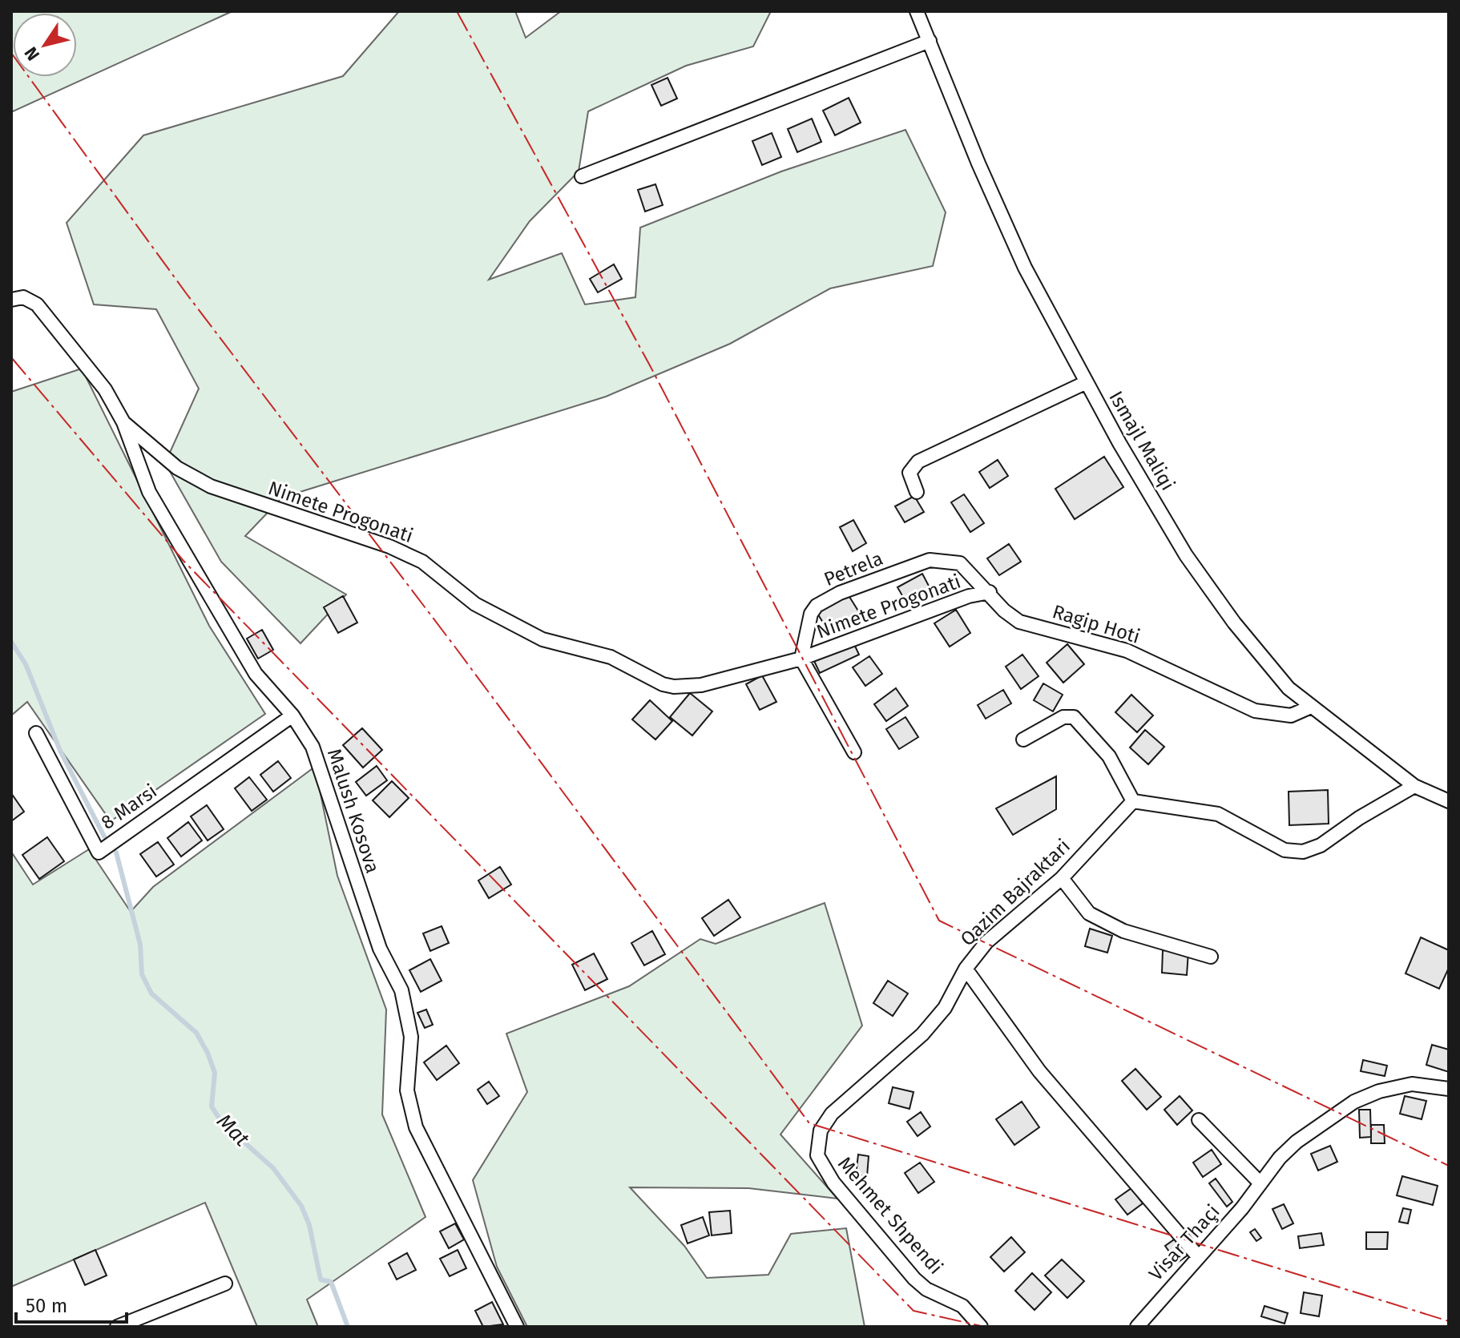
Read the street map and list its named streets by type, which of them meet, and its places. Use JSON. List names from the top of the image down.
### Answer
{
  "streets": {
    "street": [
      "Ismajl Maliqi",
      "Nimete Progonati",
      "Petrela",
      "Ragip Hoti",
      "8 Marsi",
      "Malush Kosova",
      "Qazim Bajraktari",
      "Mehmet Shpendi",
      "Visar Thaçi"
    ]
  },
  "crossings": [
    ["Ismajl Maliqi", "Ragip Hoti"],
    ["Nimete Progonati", "Petrela"],
    ["Nimete Progonati", "Ragip Hoti"],
    ["Nimete Progonati", "Malush Kosova"],
    ["Petrela", "Ragip Hoti"],
    ["8 Marsi", "Malush Kosova"],
    ["Qazim Bajraktari", "Mehmet Shpendi"],
    ["Qazim Bajraktari", "Visar Thaçi"]
  ],
  "water": ["Mat"],
  "scale_bar": "50 m",
  "north": "bottom left"
}
